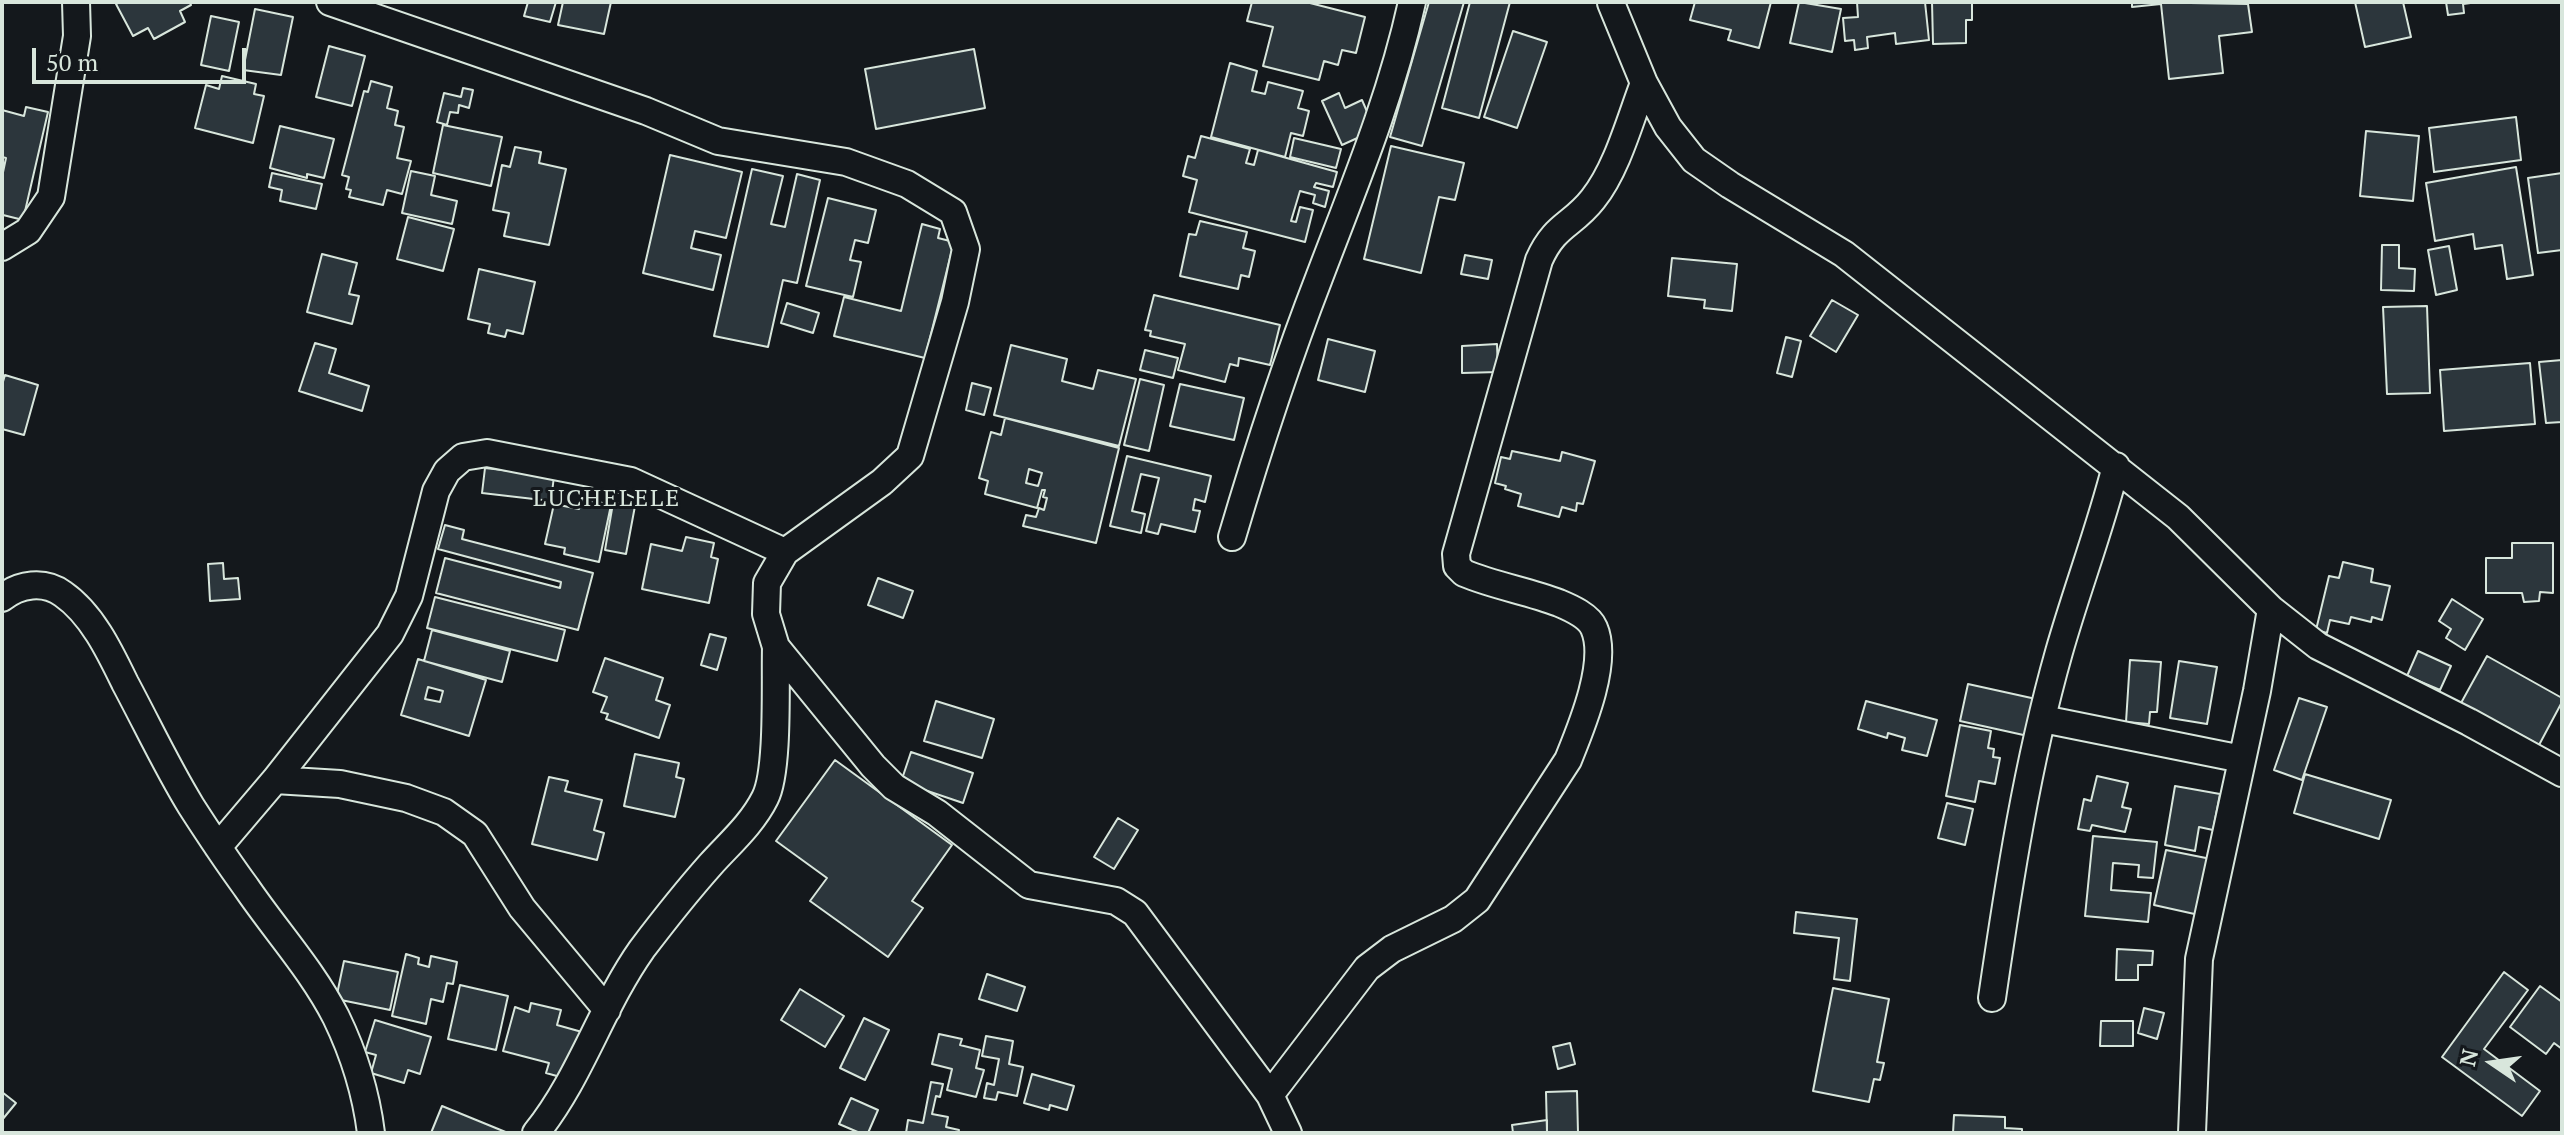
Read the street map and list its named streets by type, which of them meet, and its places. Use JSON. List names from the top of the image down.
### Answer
{
  "districts": ["LUCHELELE"],
  "scale_bar": "50 m",
  "north": "left"
}
